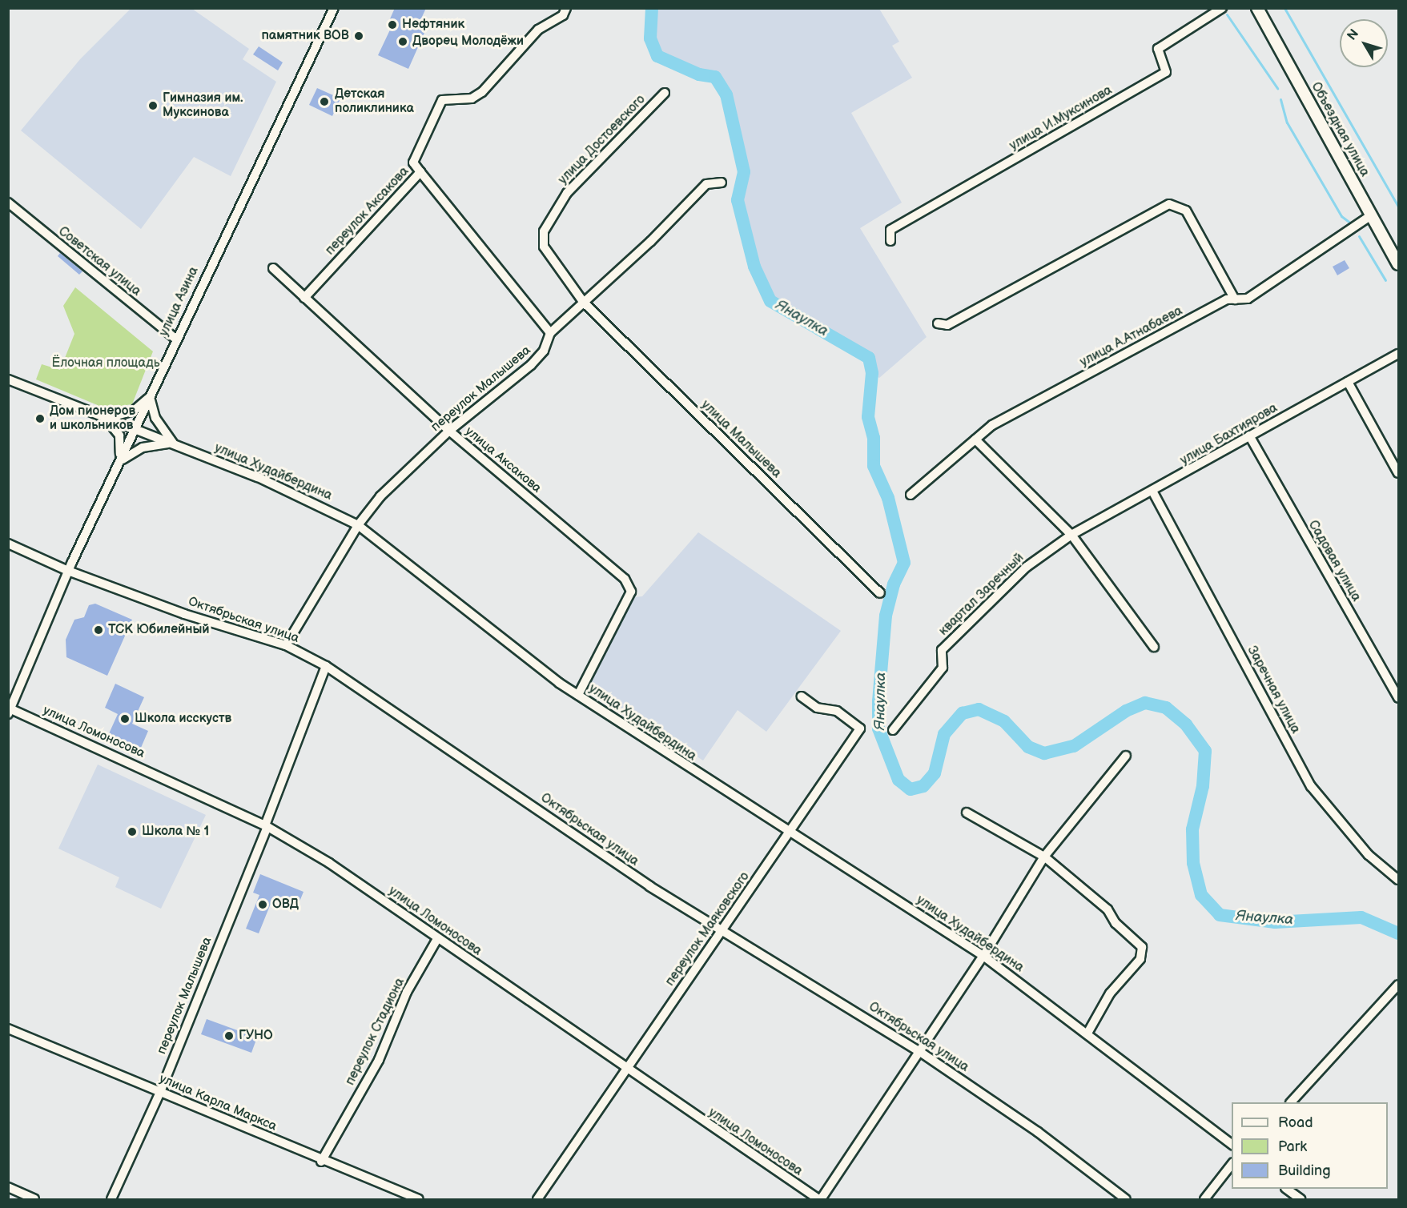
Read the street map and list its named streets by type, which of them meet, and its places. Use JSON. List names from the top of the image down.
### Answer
{
  "streets": {
    "main road": ["Объездная улица"],
    "street": [
      "улица И.Муксинова",
      "улица Достоевского",
      "переулок Аксакова",
      "Советская улица",
      "улица Азина",
      "улица А.Атнабаева",
      "переулок Малышева",
      "улица Бахтиярова",
      "улица Малышева",
      "улица Аксакова",
      "улица Худайбердина",
      "Садовая улица",
      "квартал Заречный",
      "Октябрьская улица",
      "Заречная улица",
      "улица Ломоносова",
      "переулок Маяковского",
      "переулок Стадиона",
      "улица Карла Маркса"
    ]
  },
  "crossings": [
    ["Объездная улица", "улица А.Атнабаева"],
    ["улица Достоевского", "переулок Малышева"],
    ["улица Достоевского", "улица Малышева"],
    ["переулок Аксакова", "улица Аксакова"],
    ["Советская улица", "улица Азина"],
    ["улица Азина", "улица Худайбердина"],
    ["улица Азина", "Октябрьская улица"],
    ["улица Азина", "улица Ломоносова"],
    ["переулок Малышева", "улица Малышева"],
    ["переулок Малышева", "улица Аксакова"],
    ["переулок Малышева", "улица Худайбердина"],
    ["переулок Малышева", "Октябрьская улица"],
    ["переулок Малышева", "улица Ломоносова"],
    ["переулок Малышева", "улица Карла Маркса"],
    ["улица Бахтиярова", "Садовая улица"],
    ["улица Бахтиярова", "квартал Заречный"],
    ["улица Бахтиярова", "Заречная улица"],
    ["улица Аксакова", "улица Худайбердина"],
    ["улица Худайбердина", "переулок Маяковского"],
    ["Октябрьская улица", "переулок Маяковского"],
    ["улица Ломоносова", "переулок Маяковского"],
    ["улица Ломоносова", "переулок Стадиона"],
    ["переулок Стадиона", "улица Карла Маркса"]
  ],
  "water": ["Янаулка"],
  "parks": ["Ёлочная площадь"],
  "places": [
    "Нефтяник",
    "памятник ВОВ",
    "Дворец Молодёжи",
    "Детская поликлиника",
    "Гимназия им. Муксинова",
    "Дом пионеров и школьников",
    "ТСК Юбилейный",
    "Школа исскуств",
    "Школа № 1",
    "ОВД",
    "ГУНО"
  ],
  "legend": ["Road", "Park", "Building"],
  "north": "top left"
}
